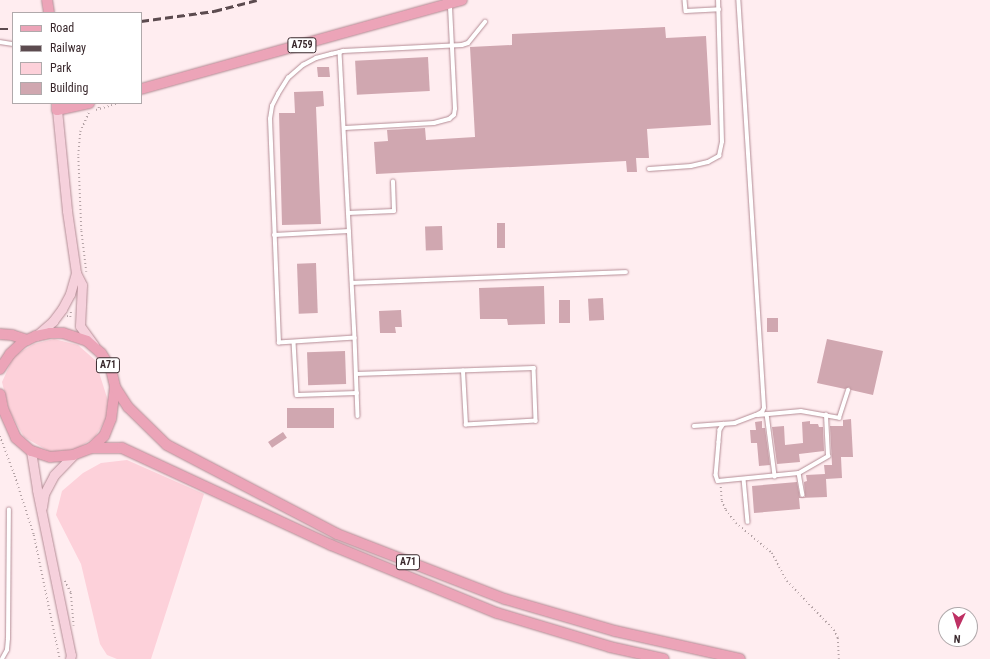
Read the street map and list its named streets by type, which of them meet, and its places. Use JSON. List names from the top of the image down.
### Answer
{
  "streets": {
    "main road": ["A759", "A71"]
  },
  "legend": [
    "Road",
    "Railway",
    "Park",
    "Building"
  ],
  "north": "bottom"
}
